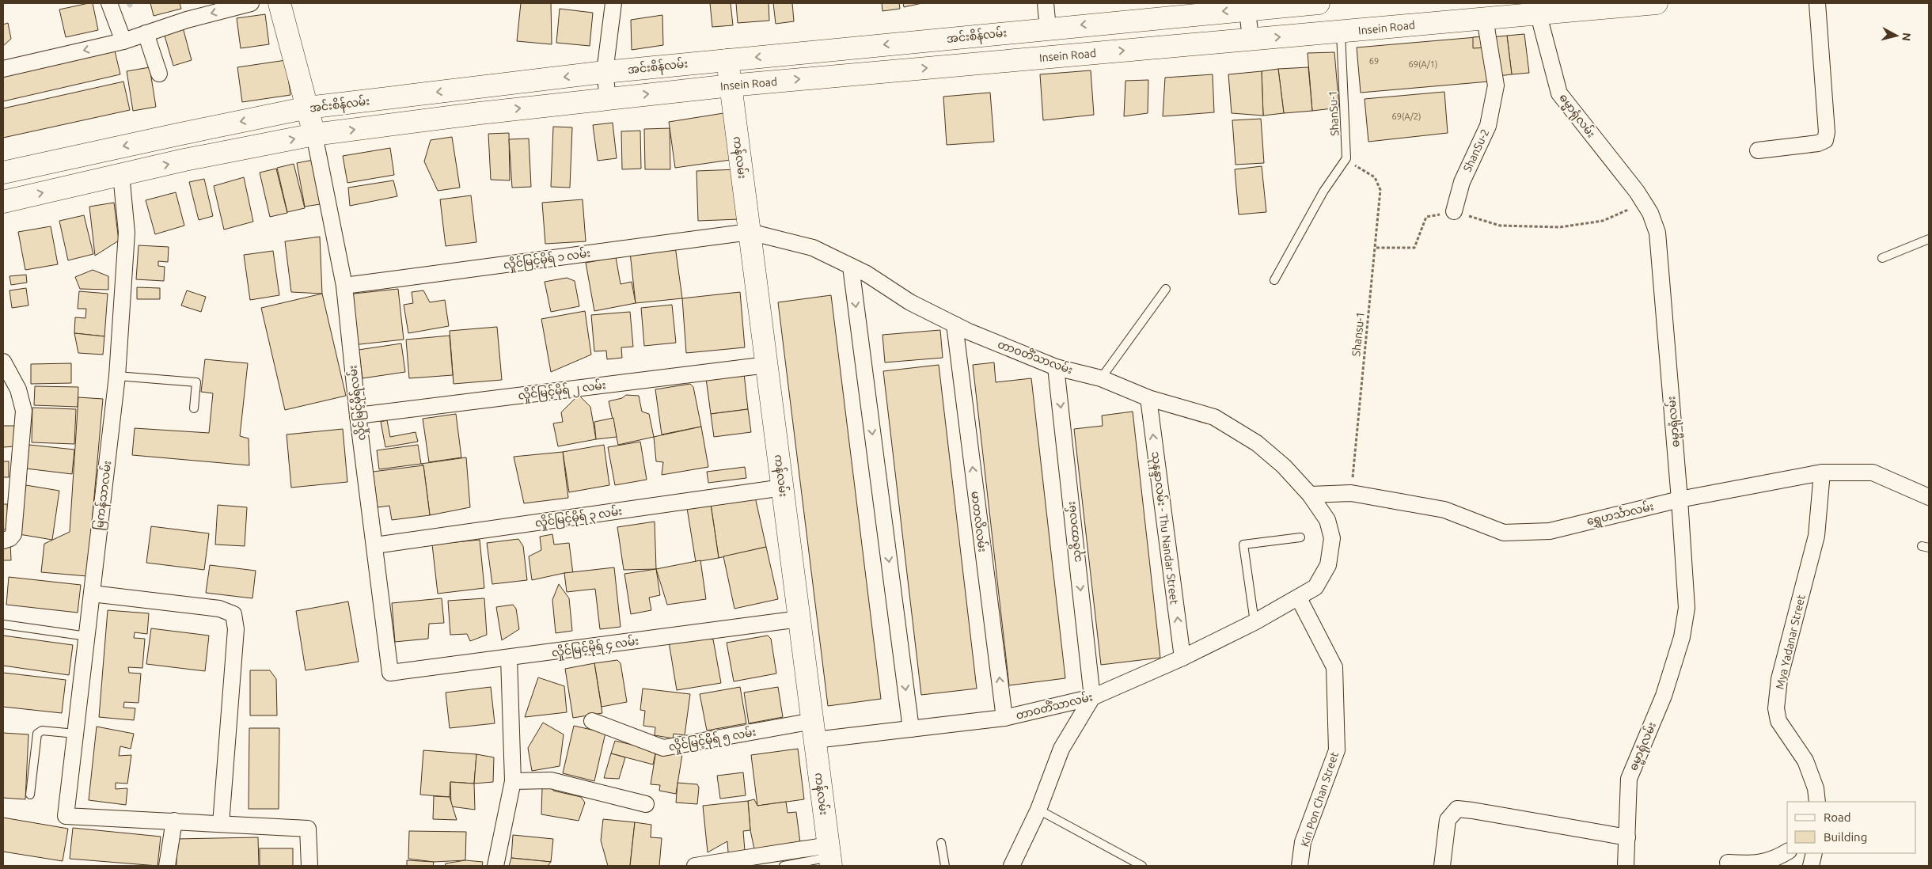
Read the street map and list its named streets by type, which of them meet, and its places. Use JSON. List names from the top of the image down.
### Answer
{
  "streets": {
    "main road": ["Insein Road", "အင်းစိန်လမ်း", "ကန်လမ်း"],
    "street": [
      "ဓမ္မာရုံလမ်း",
      "ShanSu-2",
      "လှိုင်မြင့်မိုရ် ၁ လမ်း",
      "တာဝတိံသာလမ်း",
      "လှိုင်မြင့်မိုရ် ၂ လမ်း",
      "လှိုင်မြင့်မိုရ်လမ်း",
      "မြကန်သာလမ်း",
      "ရွှေဟင်္သာလမ်း",
      "လှိုင်မြင့်မိုရ် ၃ လမ်း",
      "မာတလိလမ်း",
      "သုနန္ဒာလမ်း - Thu Nandar Street",
      "သုဇိတာလမ်း",
      "Mya Yadanar Street",
      "လှိုင်မြင့်မိုရ် ၄ လမ်း",
      "လှိုင်မြင့်မိုရ် ၅ လမ်း",
      "Kin Pon Chan Street"
    ],
    "lane": ["ShanSu-1"],
    "path": ["Shansu-1"]
  },
  "crossings": [
    ["Insein Road", "ShanSu-1"],
    ["Insein Road", "ဓမ္မာရုံလမ်း"],
    ["Insein Road", "ShanSu-2"],
    ["Insein Road", "ကန်လမ်း"],
    ["Insein Road", "လှိုင်မြင့်မိုရ်လမ်း"],
    ["အင်းစိန်လမ်း", "ကန်လမ်း"],
    ["ShanSu-1", "Shansu-1"],
    ["ဓမ္မာရုံလမ်း", "ရွှေဟင်္သာလမ်း"],
    ["ကန်လမ်း", "လှိုင်မြင့်မိုရ် ၁ လမ်း"],
    ["ကန်လမ်း", "တာဝတိံသာလမ်း"],
    ["ကန်လမ်း", "လှိုင်မြင့်မိုရ် ၂ လမ်း"],
    ["ကန်လမ်း", "လှိုင်မြင့်မိုရ် ၃ လမ်း"],
    ["ကန်လမ်း", "လှိုင်မြင့်မိုရ် ၄ လမ်း"],
    ["ကန်လမ်း", "လှိုင်မြင့်မိုရ် ၅ လမ်း"],
    ["လှိုင်မြင့်မိုရ် ၁ လမ်း", "တာဝတိံသာလမ်း"],
    ["လှိုင်မြင့်မိုရ် ၁ လမ်း", "လှိုင်မြင့်မိုရ်လမ်း"],
    ["Shansu-1", "ရွှေဟင်္သာလမ်း"],
    ["တာဝတိံသာလမ်း", "ရွှေဟင်္သာလမ်း"],
    ["တာဝတိံသာလမ်း", "မာတလိလမ်း"],
    ["တာဝတိံသာလမ်း", "သုနန္ဒာလမ်း - Thu Nandar Street"],
    ["တာဝတိံသာလမ်း", "သုဇိတာလမ်း"],
    ["တာဝတိံသာလမ်း", "လှိုင်မြင့်မိုရ် ၅ လမ်း"],
    ["တာဝတိံသာလမ်း", "Kin Pon Chan Street"],
    ["လှိုင်မြင့်မိုရ် ၂ လမ်း", "လှိုင်မြင့်မိုရ်လမ်း"],
    ["လှိုင်မြင့်မိုရ်လမ်း", "လှိုင်မြင့်မိုရ် ၃ လမ်း"],
    ["လှိုင်မြင့်မိုရ်လမ်း", "လှိုင်မြင့်မိုရ် ၄ လမ်း"],
    ["ရွှေဟင်္သာလမ်း", "Mya Yadanar Street"]
  ],
  "one_way": [
    "Insein Road",
    "အင်းစိန်လမ်း",
    "သုနန္ဒာလမ်း - Thu Nandar Street",
    "သုဇိတာလမ်း"
  ],
  "house_numbers": ["69", "69(A/1)", "69(A/2)"],
  "legend": ["Road", "Building"],
  "north": "right"
}
